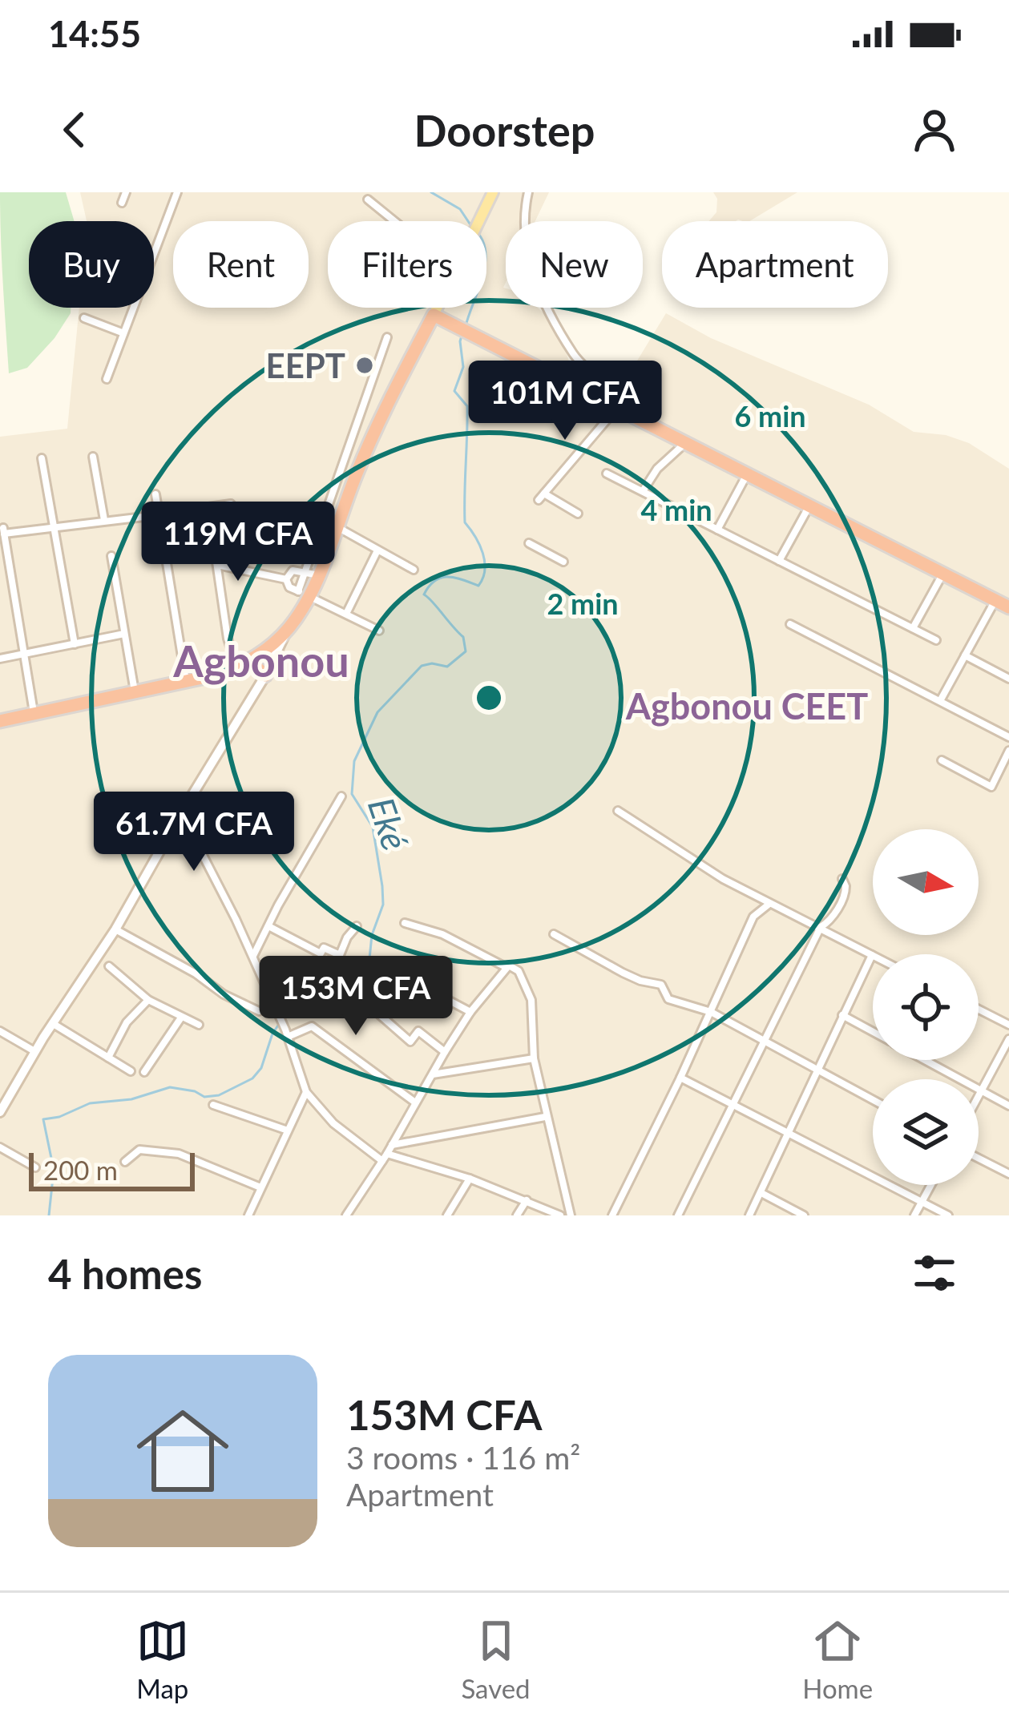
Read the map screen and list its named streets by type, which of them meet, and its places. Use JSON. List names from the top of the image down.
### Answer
{
  "districts": ["Agbonou", "Agbonou CEET"],
  "water": ["Eké"],
  "places": ["EEPT"],
  "scale_bar": "200 m",
  "north": "right",
  "page": {
    "status": "14:55",
    "header": "Doorstep",
    "chip": [
      "Buy",
      "Rent",
      "Filters",
      "New",
      "Apartment"
    ],
    "price": [
      "101M CFA",
      "119M CFA",
      "61.7M CFA",
      "153M CFA"
    ],
    "scale": "200 m",
    "heading": "4 homes",
    "list": [
      {
        "name": "153M CFA",
        "note": "3 rooms · 116 m² · Apartment"
      }
    ],
    "tabs": ["Map", "Saved", "Home"]
  },
  "rings": ["6 min", "4 min", "2 min"]
}
